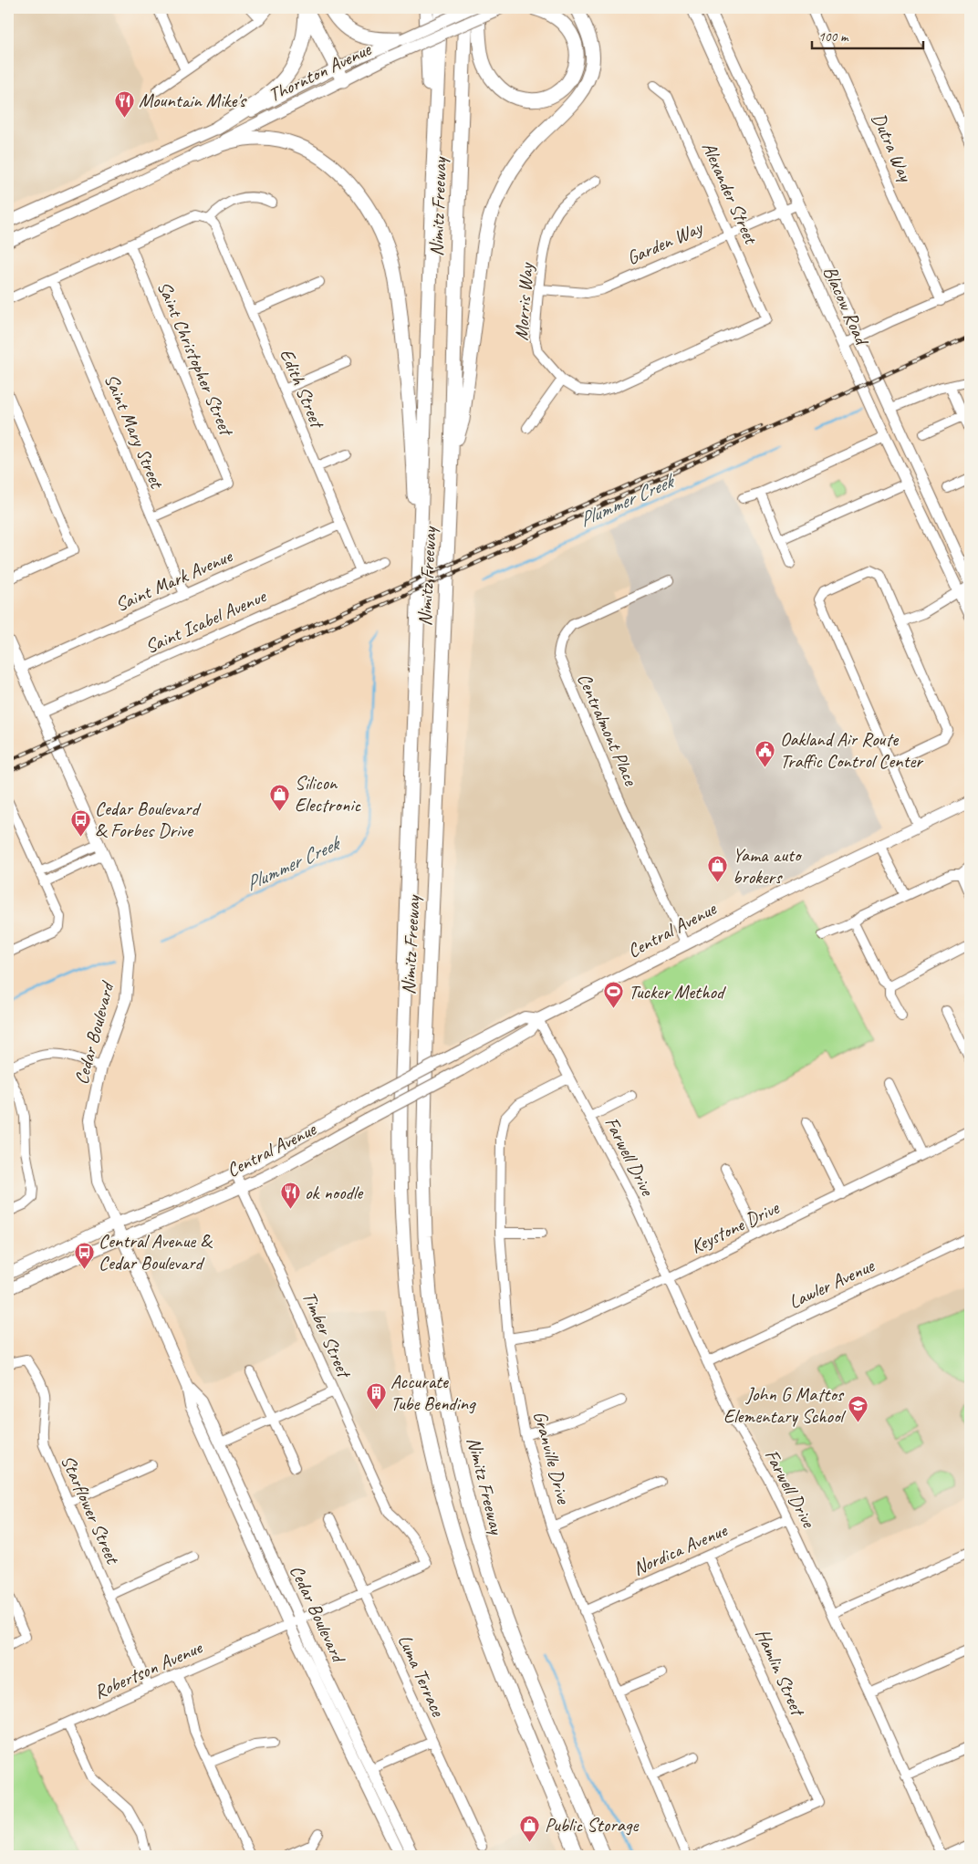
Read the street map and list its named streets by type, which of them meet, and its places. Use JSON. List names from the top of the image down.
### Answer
{
  "streets": {
    "highway": ["Nimitz Freeway"],
    "main road": [
      "Thornton Avenue",
      "Blacow Road",
      "Central Avenue",
      "Cedar Boulevard"
    ],
    "street": [
      "Dutra Way",
      "Alexander Street",
      "Garden Way",
      "Morris Way",
      "Saint Christopher Street",
      "Edith Street",
      "Saint Mary Street",
      "Saint Mark Avenue",
      "Saint Isabel Avenue",
      "Centralmont Place",
      "Farwell Drive",
      "Keystone Drive",
      "Lawler Avenue",
      "Timber Street",
      "Granville Drive",
      "Starflower Street",
      "Nordica Avenue",
      "Robertson Avenue",
      "Hamlin Street",
      "Luma Terrace"
    ]
  },
  "crossings": [
    ["Alexander Street", "Garden Way"],
    ["Alexander Street", "Morris Way"],
    ["Garden Way", "Morris Way"],
    ["Garden Way", "Blacow Road"],
    ["Saint Christopher Street", "Saint Mary Street"],
    ["Edith Street", "Saint Mark Avenue"],
    ["Edith Street", "Saint Isabel Avenue"],
    ["Saint Mary Street", "Saint Mark Avenue"],
    ["Saint Mark Avenue", "Cedar Boulevard"],
    ["Saint Isabel Avenue", "Cedar Boulevard"],
    ["Centralmont Place", "Central Avenue"],
    ["Central Avenue", "Cedar Boulevard"],
    ["Central Avenue", "Farwell Drive"],
    ["Central Avenue", "Timber Street"],
    ["Cedar Boulevard", "Robertson Avenue"],
    ["Farwell Drive", "Keystone Drive"],
    ["Farwell Drive", "Lawler Avenue"],
    ["Farwell Drive", "Granville Drive"],
    ["Farwell Drive", "Nordica Avenue"],
    ["Keystone Drive", "Granville Drive"],
    ["Timber Street", "Robertson Avenue"],
    ["Timber Street", "Luma Terrace"],
    ["Granville Drive", "Nordica Avenue"],
    ["Starflower Street", "Robertson Avenue"],
    ["Nordica Avenue", "Hamlin Street"],
    ["Robertson Avenue", "Luma Terrace"]
  ],
  "water": ["Plummer Creek"],
  "places": {
    "restaurant": ["Mountain Mike's", "ok noodle"],
    "public building": ["Oakland Air Route Traffic Control Center"],
    "shop": ["Silicon Electronic", "Yama auto brokers", "Public Storage"],
    "bus stop": ["Cedar Boulevard & Forbes Drive", "Central Avenue & Cedar Boulevard"],
    "sports": ["Tucker Method"],
    "building": ["Accurate Tube Bending"],
    "school or university": ["John G Mattos Elementary School"]
  },
  "scale_bar": "100 m"
}
